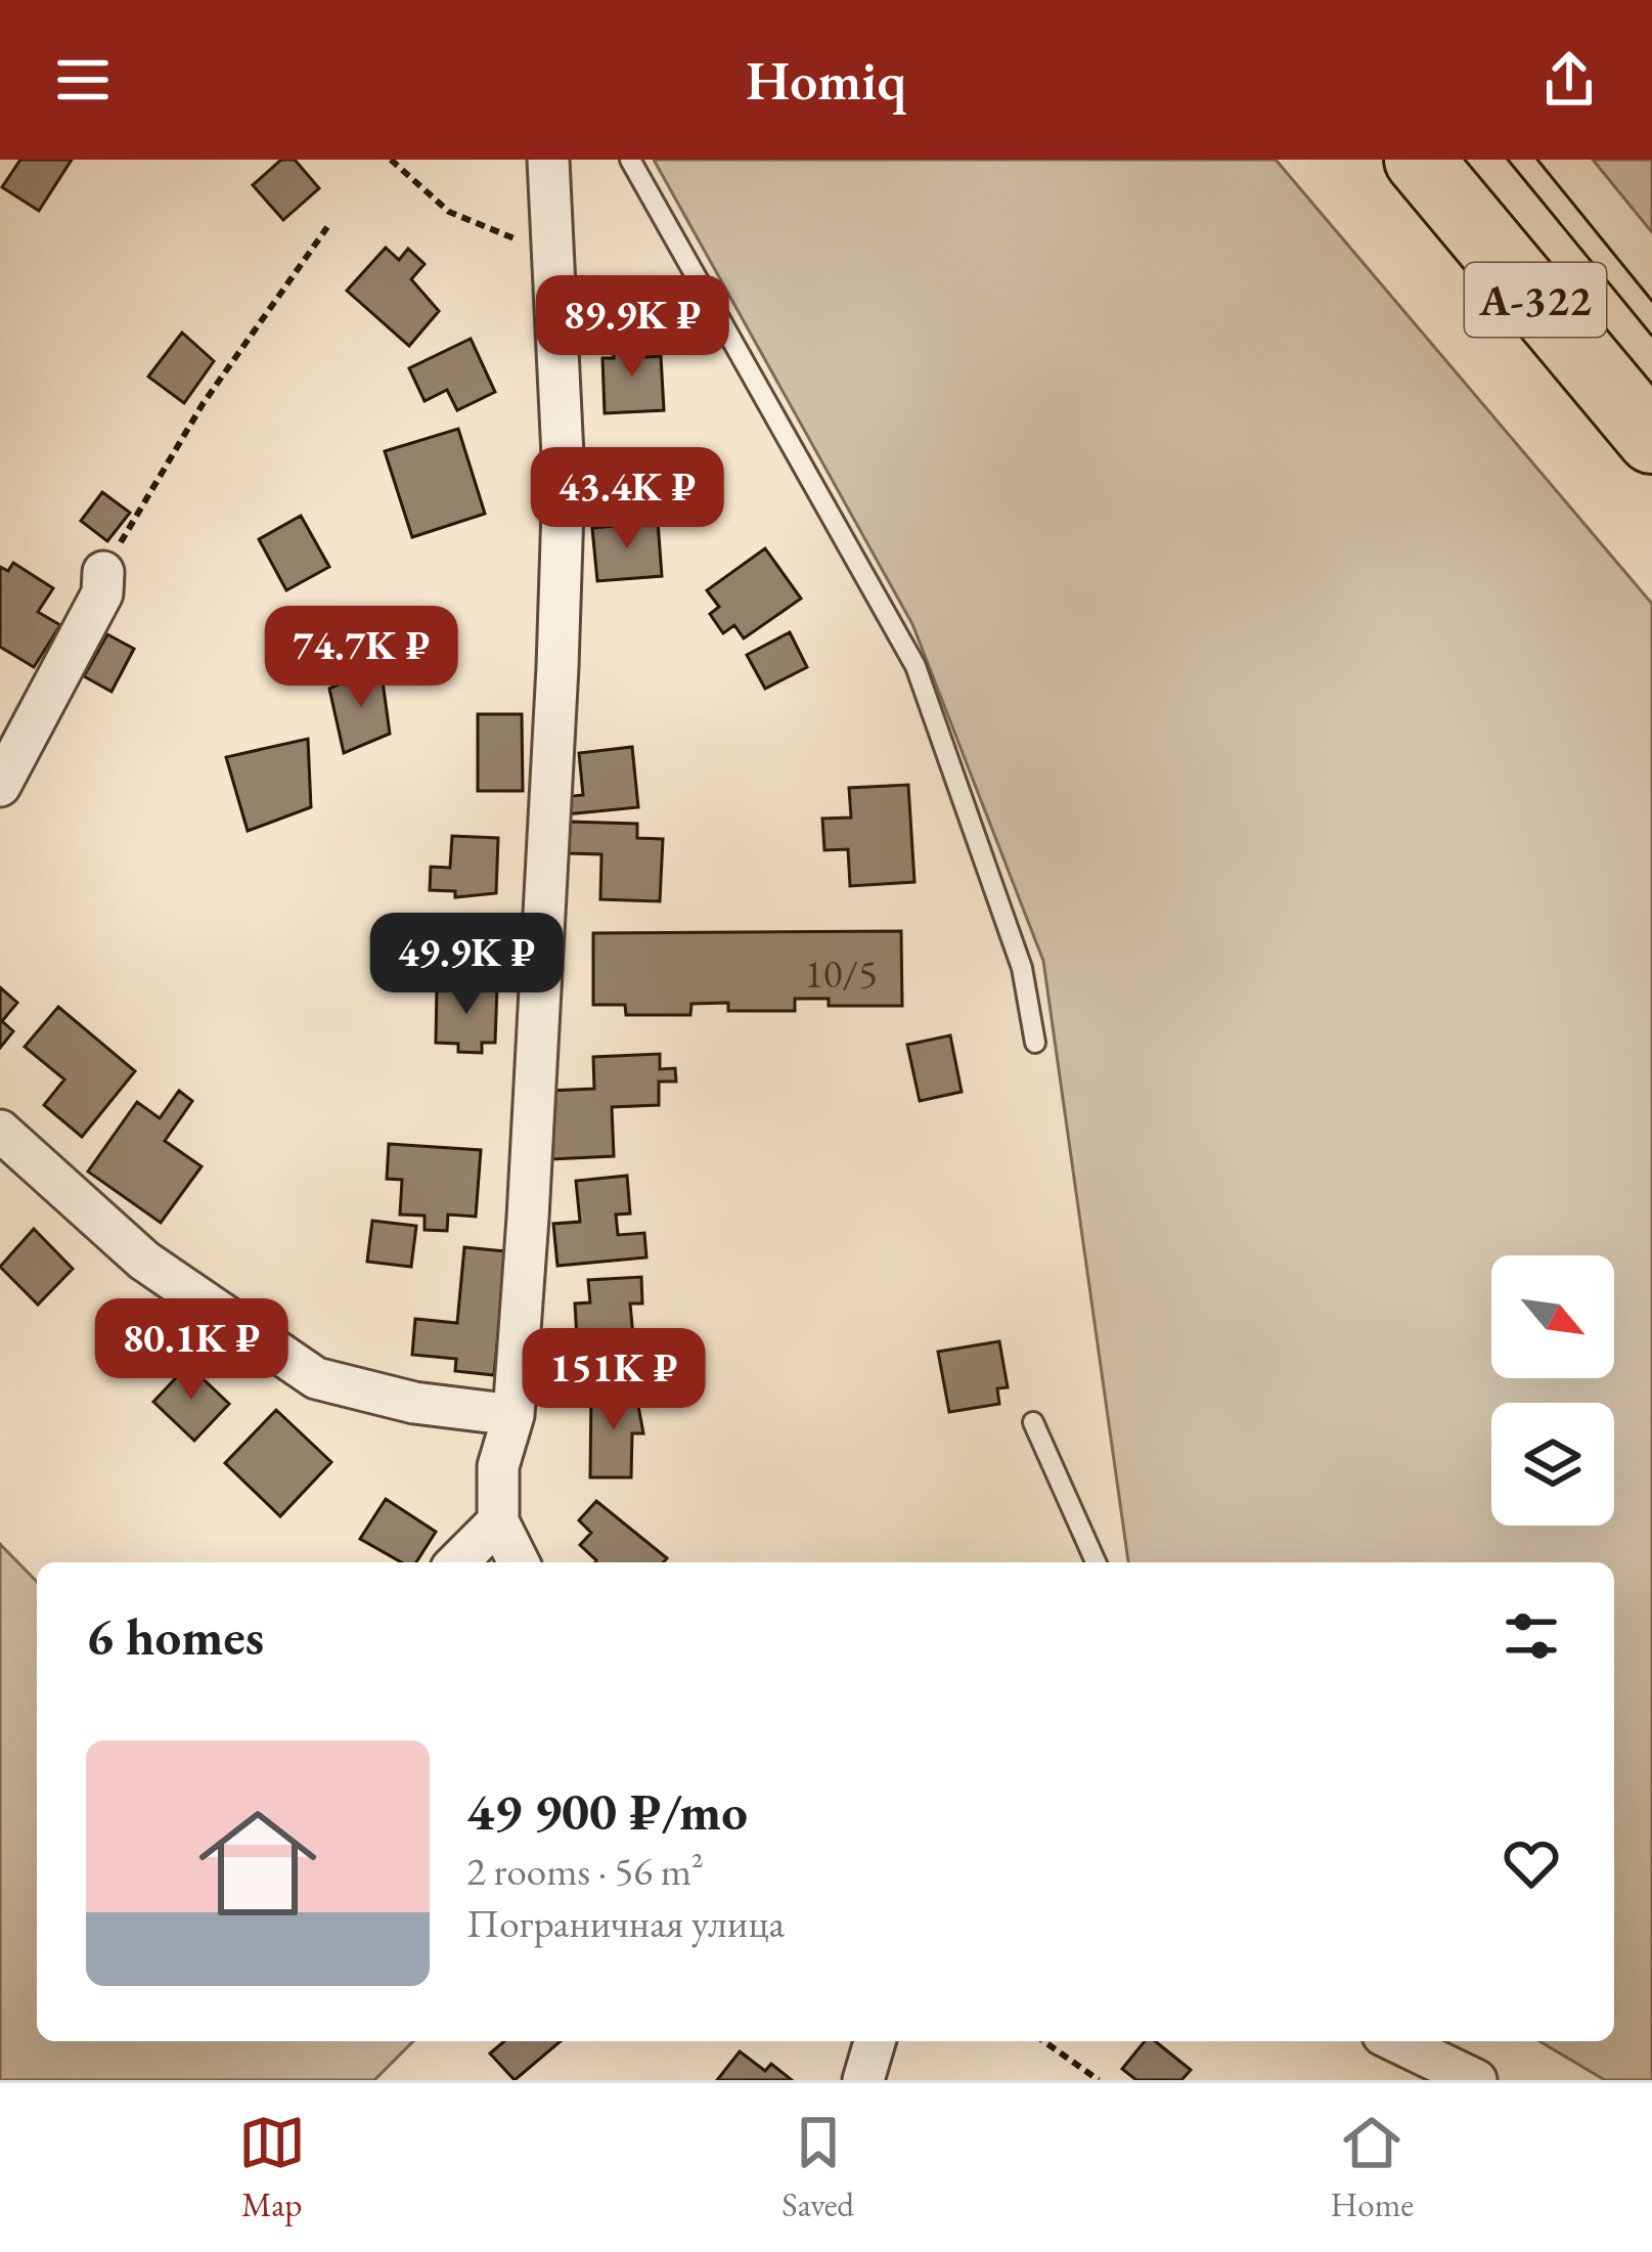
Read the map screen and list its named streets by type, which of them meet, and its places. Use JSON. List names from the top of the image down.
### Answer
{
  "streets": {
    "highway": ["А-322"]
  },
  "house_numbers": ["10/5"],
  "north": "bottom right",
  "page": {
    "header": "Homiq",
    "price": [
      "89.9K ₽",
      "43.4K ₽",
      "74.7K ₽",
      "49.9K ₽",
      "80.1K ₽",
      "151K ₽"
    ],
    "heading": "6 homes",
    "list": [
      {
        "name": "49 900 ₽/mo",
        "note": "2 rooms · 56 m² · Пограничная улица"
      }
    ],
    "tabs": ["Map", "Saved", "Home"]
  }
}
